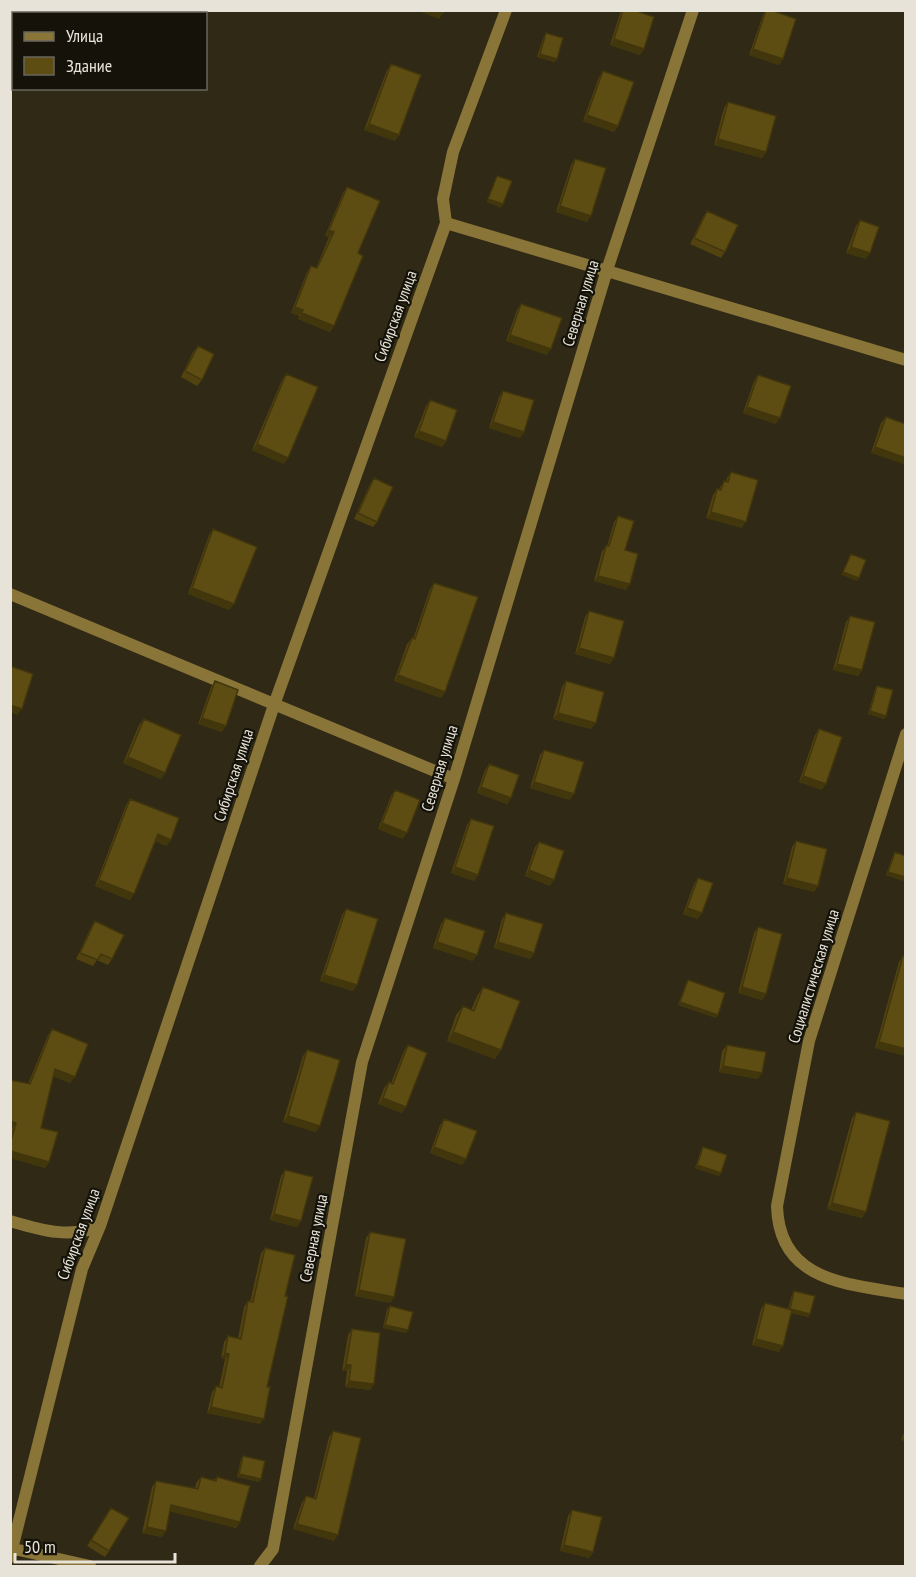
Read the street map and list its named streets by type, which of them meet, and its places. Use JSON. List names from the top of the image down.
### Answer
{
  "streets": {
    "street": ["Северная улица", "Сибирская улица", "Социалистическая улица"]
  },
  "legend": ["Улица", "Здание"],
  "scale_bar": "50 m"
}
